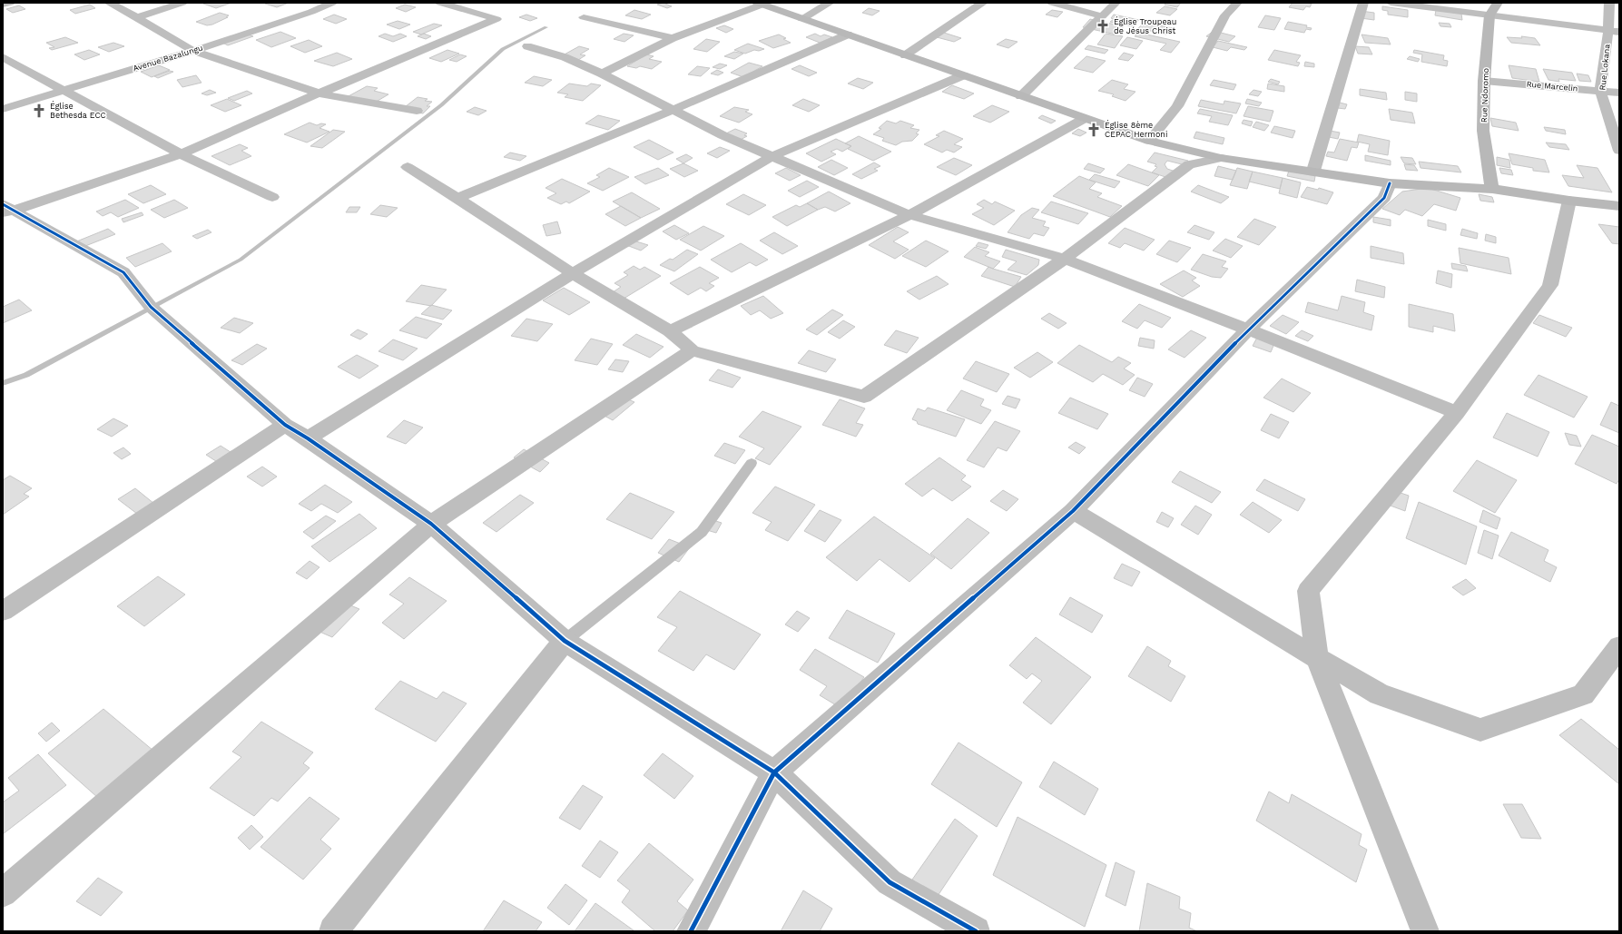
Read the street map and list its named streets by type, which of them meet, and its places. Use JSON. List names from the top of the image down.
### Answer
{
  "streets": {
    "street": [
      "Avenue Bazalungu",
      "Rue Lokana",
      "Rue Marcelin",
      "Rue Ndoromo"
    ]
  },
  "crossings": [
    ["Rue Lokana", "Rue Marcelin"],
    ["Rue Marcelin", "Rue Ndoromo"]
  ],
  "places": {
    "church": ["Église Troupeau de Jésus Christ", "Église Bethesda ECC", "Église 8ème CEPAC Hermoni"]
  }
}
